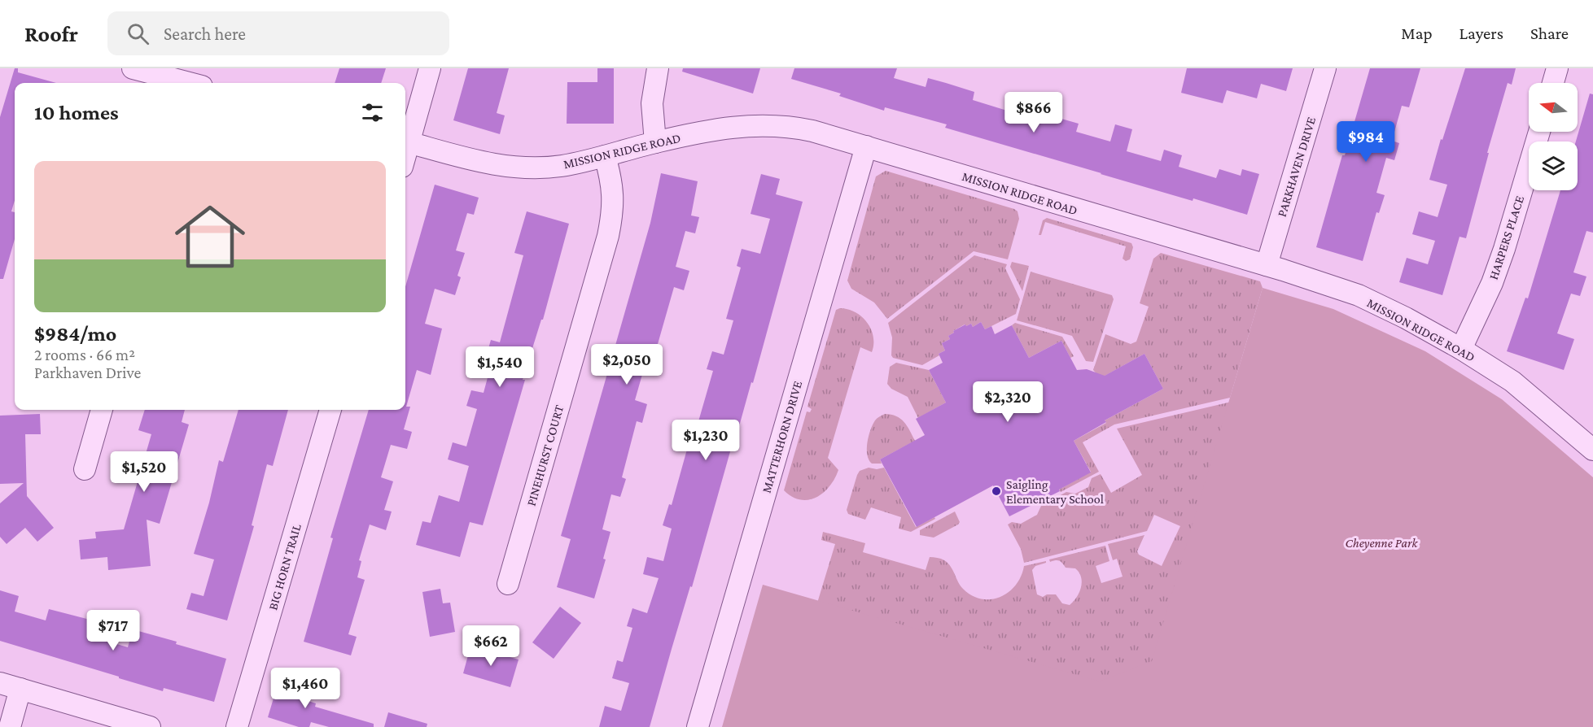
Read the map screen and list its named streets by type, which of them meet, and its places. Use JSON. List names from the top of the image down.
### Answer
{
  "streets": {
    "street": [
      "MISSION RIDGE ROAD",
      "PARKHAVEN DRIVE",
      "HARPERS PLACE",
      "MATTERHORN DRIVE",
      "PINEHURST COURT",
      "BIG HORN TRAIL"
    ]
  },
  "crossings": [
    ["MISSION RIDGE ROAD", "PARKHAVEN DRIVE"],
    ["MISSION RIDGE ROAD", "HARPERS PLACE"],
    ["MISSION RIDGE ROAD", "MATTERHORN DRIVE"],
    ["MISSION RIDGE ROAD", "PINEHURST COURT"]
  ],
  "parks": ["Cheyenne Park"],
  "places": ["Saigling Elementary School"],
  "north": "left",
  "page": {
    "header": "Roofr",
    "search": "Search here",
    "nav": ["Map", "Layers", "Share"],
    "heading": "10 homes",
    "price": [
      "$866",
      "$984",
      "$2,050",
      "$1,540",
      "$2,320",
      "$1,230",
      "$1,520",
      "$717",
      "$662",
      "$1,460"
    ],
    "list": [
      {
        "name": "$984/mo",
        "note": "2 rooms · 66 m² · Parkhaven Drive"
      }
    ]
  }
}
